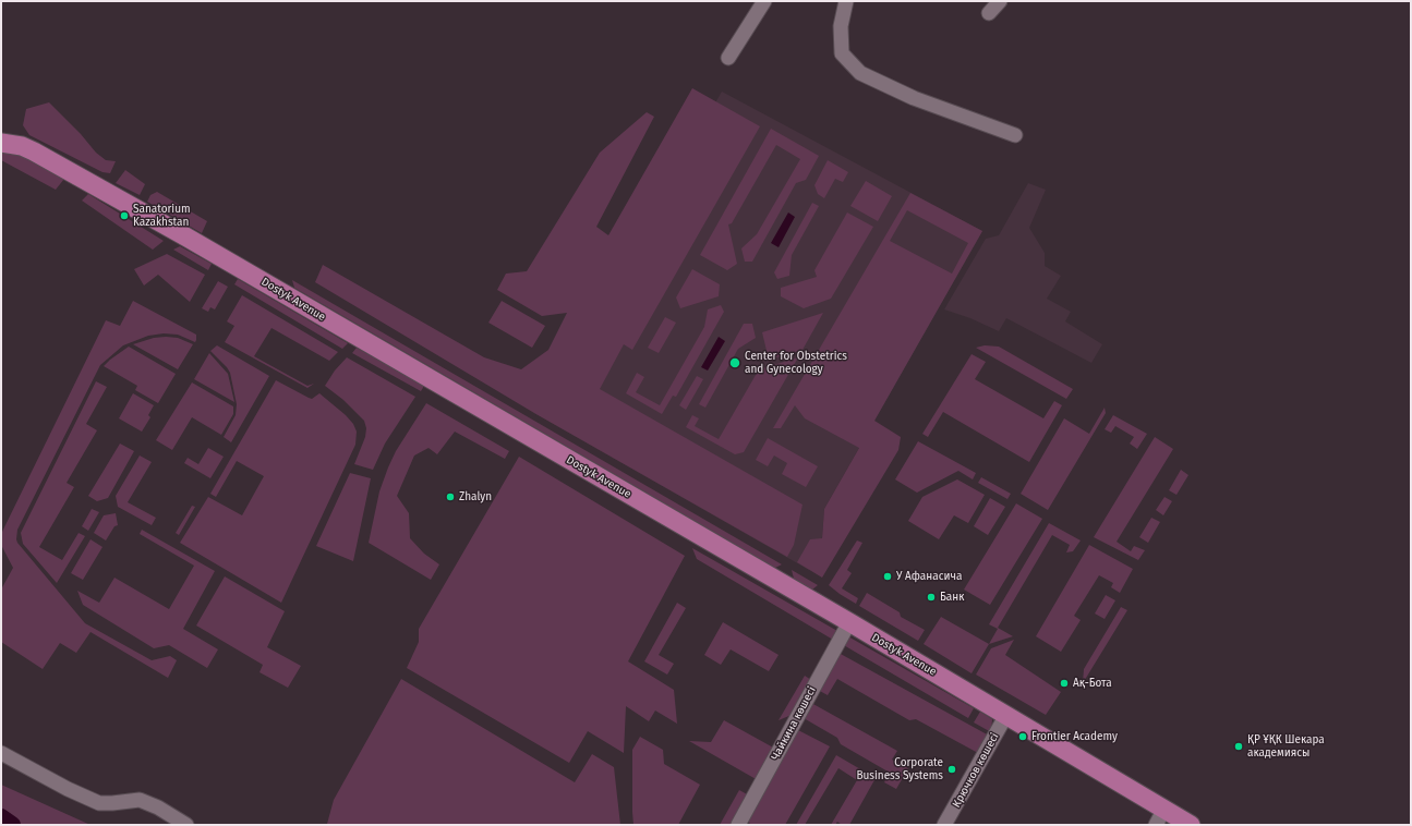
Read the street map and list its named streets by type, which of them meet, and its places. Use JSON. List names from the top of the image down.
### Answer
{
  "streets": {
    "main road": ["Dostyk Avenue"],
    "street": ["Чайкина көшесі", "Крючков көшесі"]
  },
  "crossings": [
    ["Dostyk Avenue", "Чайкина көшесі"],
    ["Dostyk Avenue", "Крючков көшесі"]
  ],
  "places": [
    "Sanatorium Kazakhstan",
    "Center for Obstetrics and Gynecology",
    "Zhalyn",
    "У Афанасича",
    "Банк",
    "Ақ-Бота",
    "Frontier Academy",
    "ҚР ҰҚК Шекара академиясы",
    "Corporate Business Systems"
  ]
}
